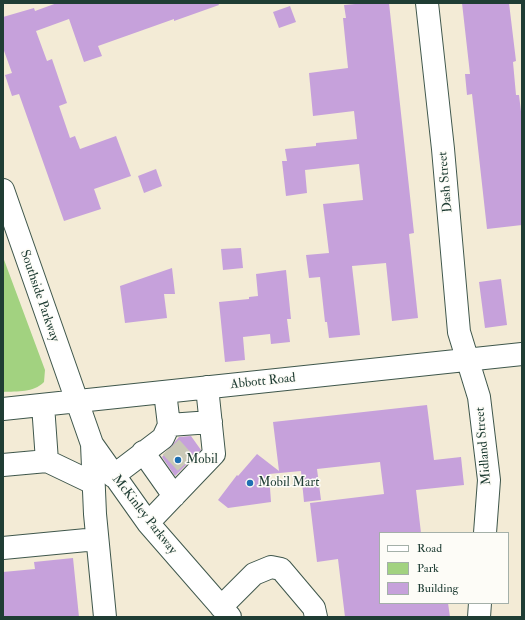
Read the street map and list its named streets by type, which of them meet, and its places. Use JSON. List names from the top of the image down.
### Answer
{
  "streets": {
    "street": [
      "Dash Street",
      "Southside Parkway",
      "Abbott Road",
      "Midland Street",
      "McKinley Parkway"
    ]
  },
  "crossings": [
    ["Dash Street", "Abbott Road"],
    ["Dash Street", "Midland Street"],
    ["Southside Parkway", "Abbott Road"],
    ["Abbott Road", "Midland Street"]
  ],
  "places": ["Mobil", "Mobil Mart"],
  "legend": ["Road", "Park", "Building"]
}
